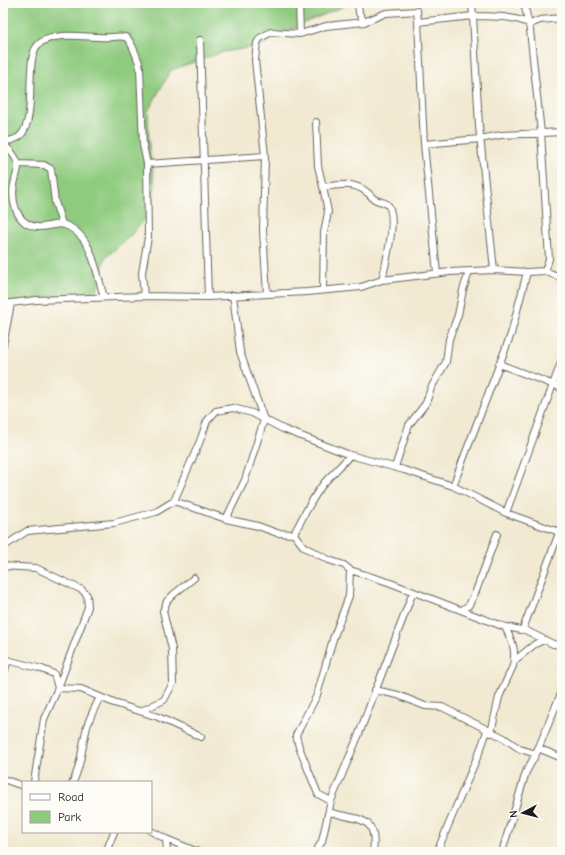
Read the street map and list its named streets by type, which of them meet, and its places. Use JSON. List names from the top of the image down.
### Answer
{
  "legend": ["Road", "Park"],
  "north": "left"
}
